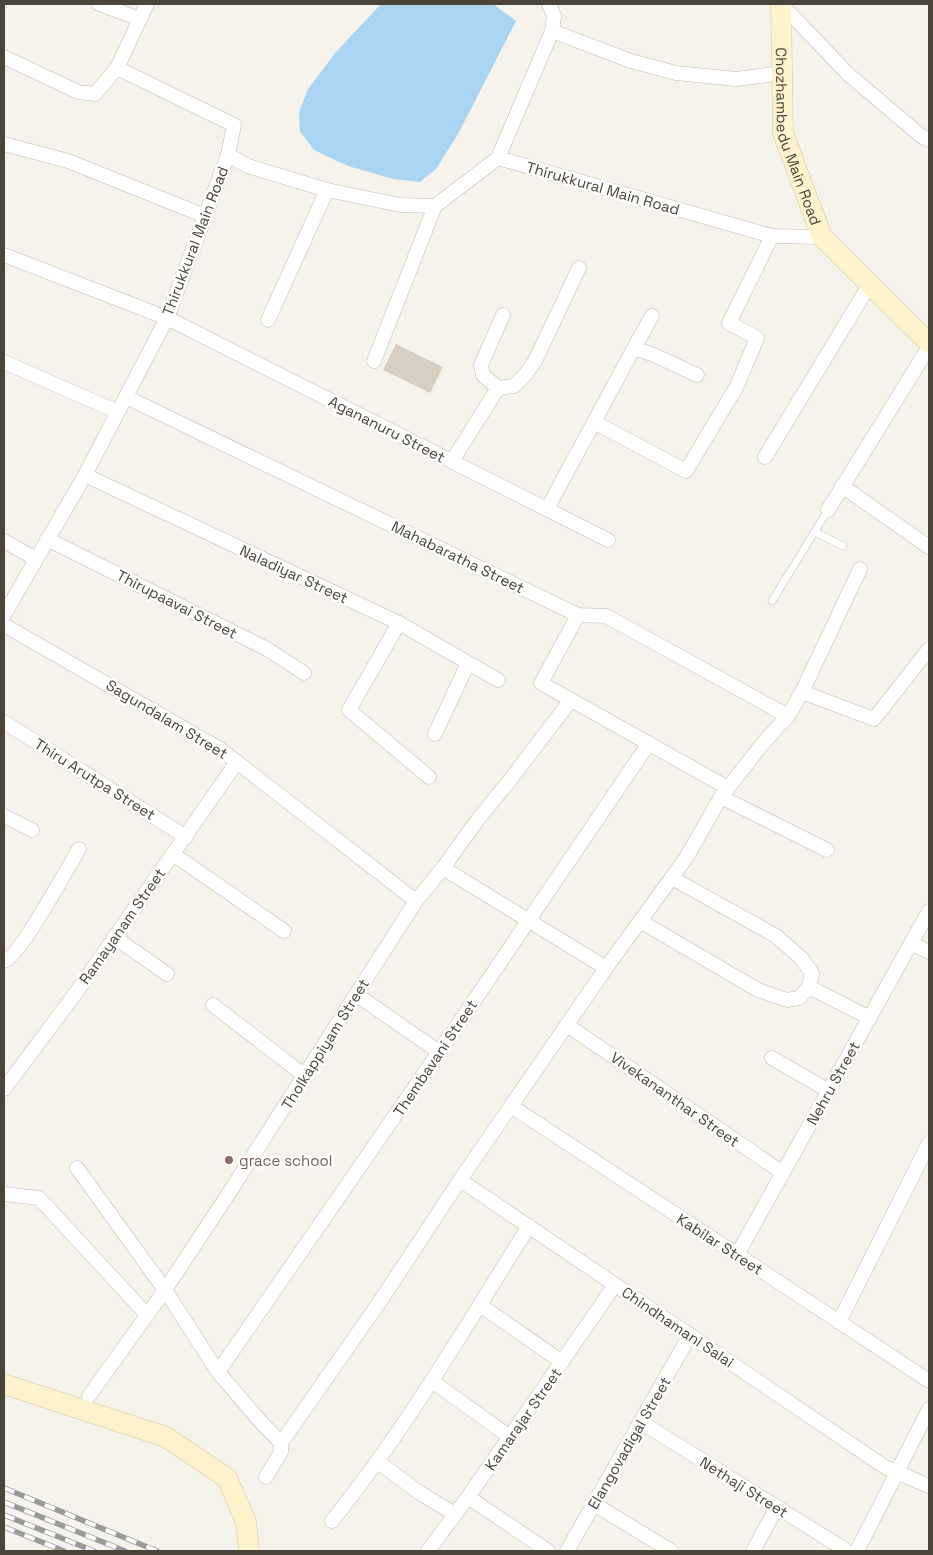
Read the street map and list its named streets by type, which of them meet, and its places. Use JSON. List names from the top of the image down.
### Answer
{
  "streets": {
    "street": [
      "Chozhambedu Main Road",
      "Thirukkural Main Road",
      "Agananuru Street",
      "Mahabaratha Street",
      "Naladiyar Street",
      "Thirupaavai Street",
      "Sagundalam Street",
      "Thiru Arutpa Street",
      "Ramayanam Street",
      "Tholkappiyam Street",
      "Thembavani Street",
      "Nehru Street",
      "Vivekananthar Street",
      "Kabilar Street",
      "Chindhamani Salai",
      "Kamarajar Street",
      "Elangovadigal Street",
      "Nethaji Street"
    ]
  },
  "crossings": [
    ["Chozhambedu Main Road", "Thirukkural Main Road"],
    ["Thirukkural Main Road", "Agananuru Street"],
    ["Thirukkural Main Road", "Mahabaratha Street"],
    ["Thirukkural Main Road", "Naladiyar Street"],
    ["Thirukkural Main Road", "Thirupaavai Street"],
    ["Sagundalam Street", "Ramayanam Street"],
    ["Sagundalam Street", "Tholkappiyam Street"],
    ["Thiru Arutpa Street", "Ramayanam Street"],
    ["Nehru Street", "Vivekananthar Street"],
    ["Nehru Street", "Kabilar Street"],
    ["Chindhamani Salai", "Kamarajar Street"],
    ["Chindhamani Salai", "Elangovadigal Street"],
    ["Elangovadigal Street", "Nethaji Street"]
  ],
  "places": ["grace school"]
}
